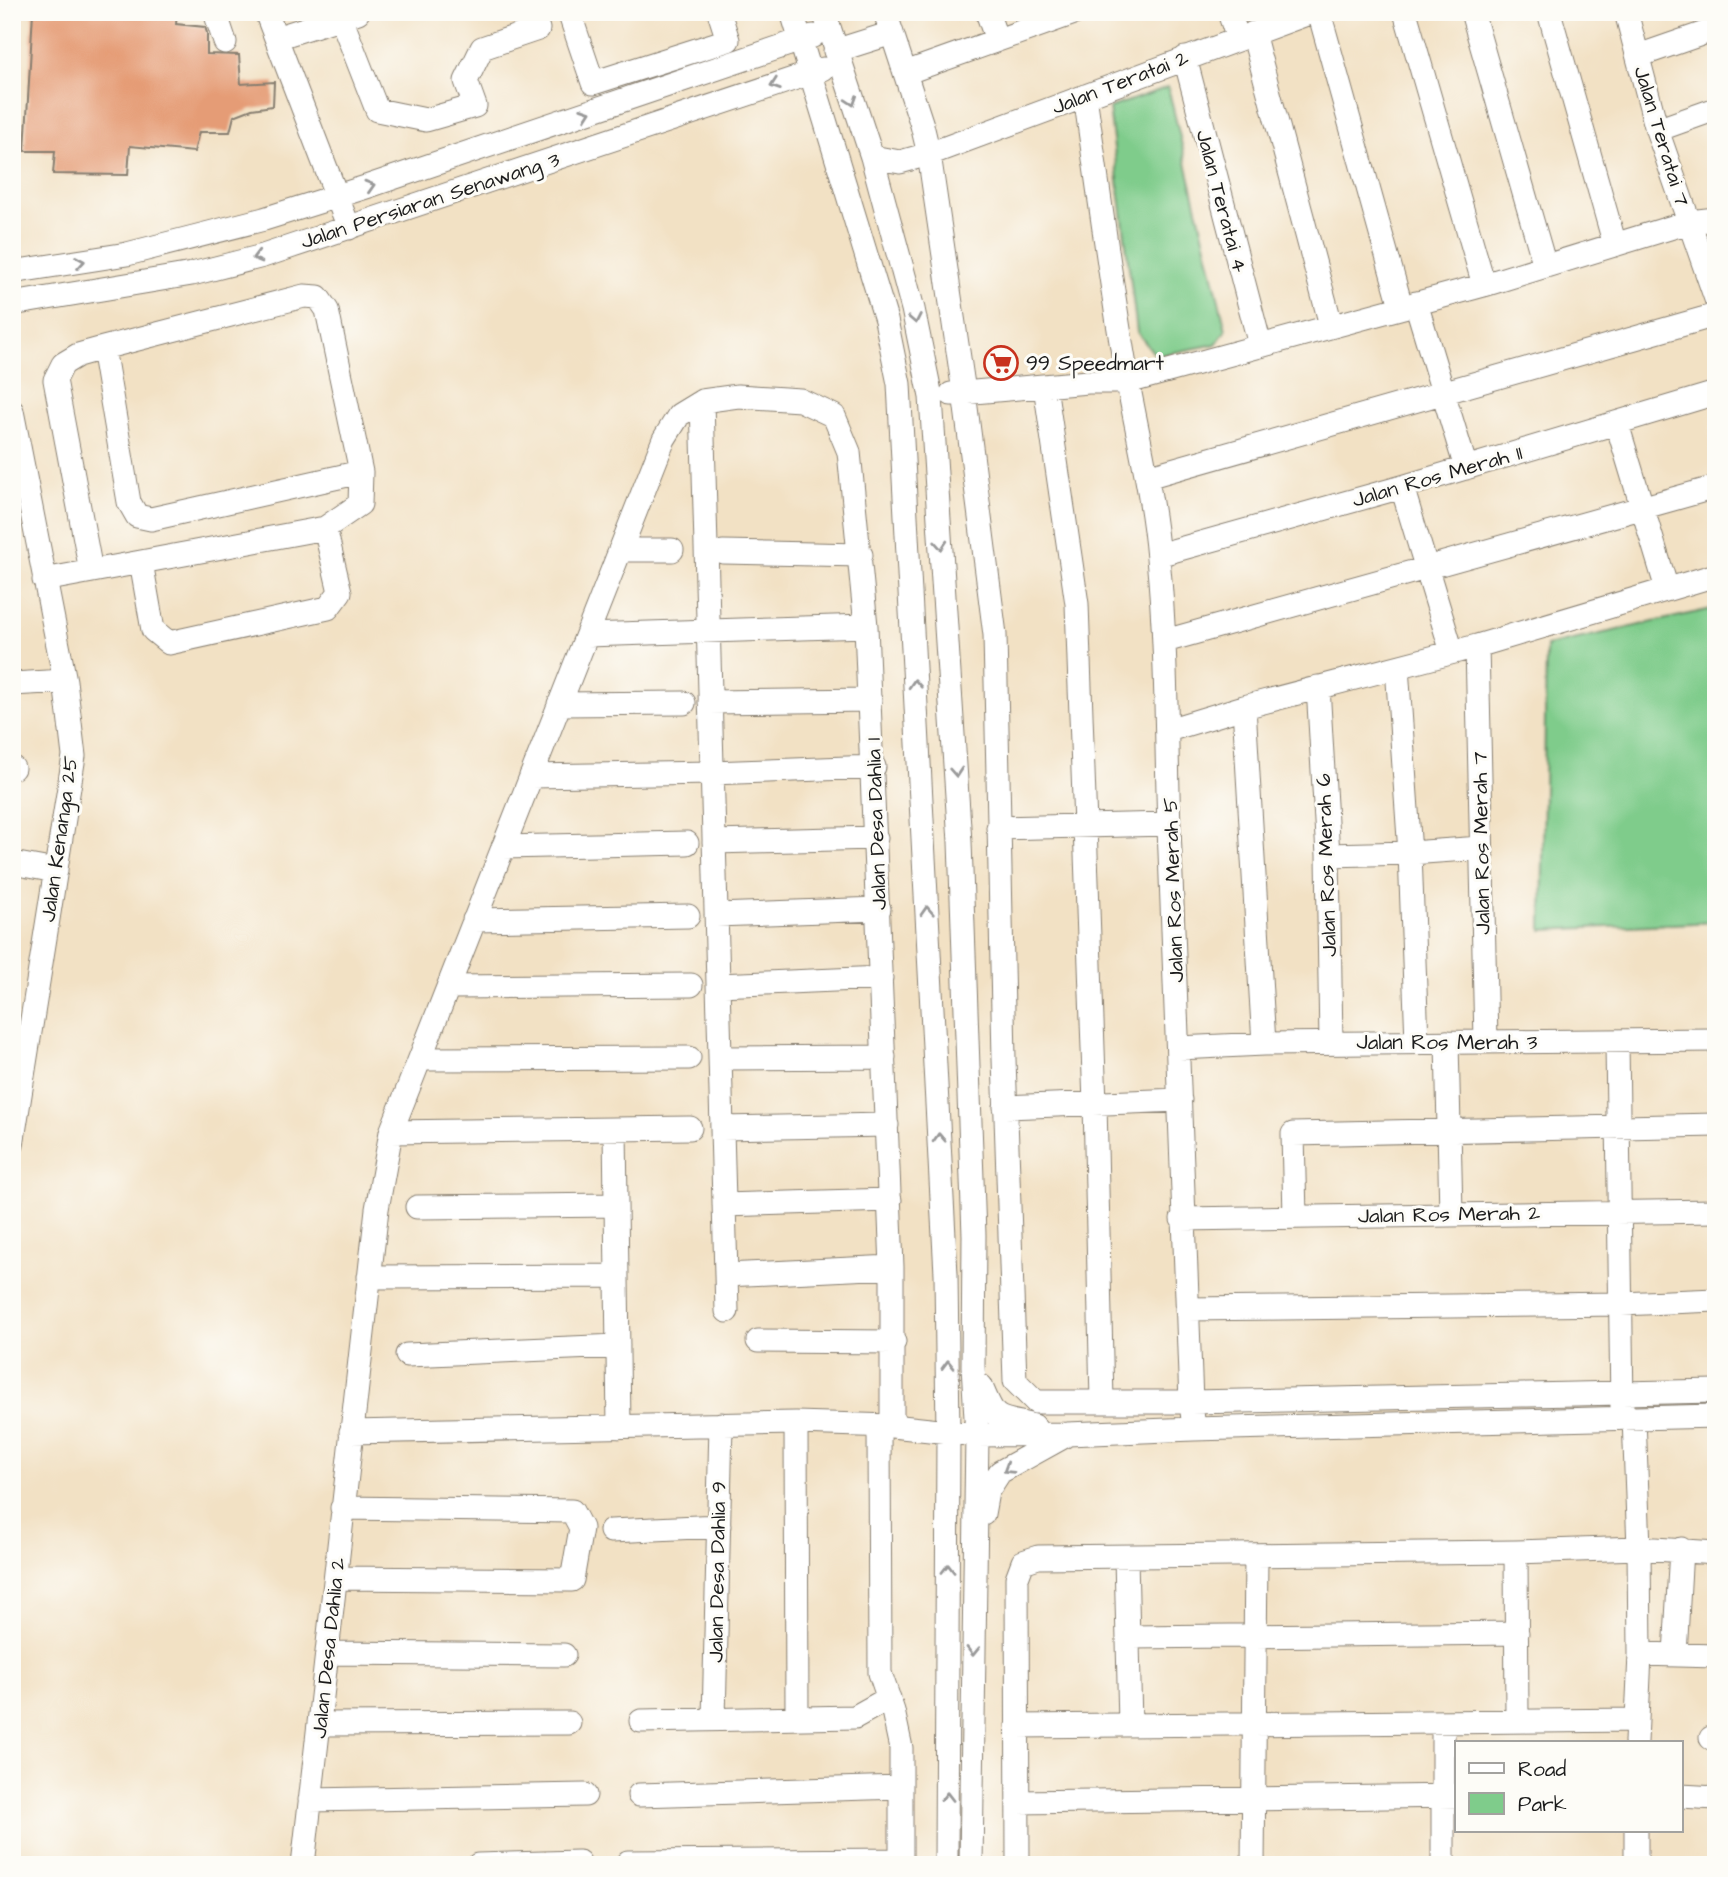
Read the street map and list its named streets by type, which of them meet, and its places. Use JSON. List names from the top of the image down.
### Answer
{
  "streets": {
    "street": [
      "Jalan Teratai 2",
      "Jalan Teratai 7",
      "Jalan Persiaran Senawang 3",
      "Jalan Teratai 4",
      "Jalan Ros Merah 11",
      "Jalan Desa Dahlia 1",
      "Jalan Kenanga 25",
      "Jalan Ros Merah 7",
      "Jalan Ros Merah 6",
      "Jalan Ros Merah 5",
      "Jalan Ros Merah 3",
      "Jalan Ros Merah 2",
      "Jalan Desa Dahlia 9",
      "Jalan Desa Dahlia 2"
    ]
  },
  "crossings": [
    ["Jalan Teratai 2", "Jalan Teratai 4"],
    ["Jalan Teratai 2", "Jalan Ros Merah 5"],
    ["Jalan Ros Merah 11", "Jalan Ros Merah 5"],
    ["Jalan Desa Dahlia 1", "Jalan Desa Dahlia 2"],
    ["Jalan Ros Merah 7", "Jalan Ros Merah 3"],
    ["Jalan Ros Merah 6", "Jalan Ros Merah 3"],
    ["Jalan Ros Merah 5", "Jalan Ros Merah 3"],
    ["Jalan Ros Merah 5", "Jalan Ros Merah 2"]
  ],
  "places": {
    "supermarket": ["99 Speedmart"]
  },
  "legend": ["Road", "Park"]
}
